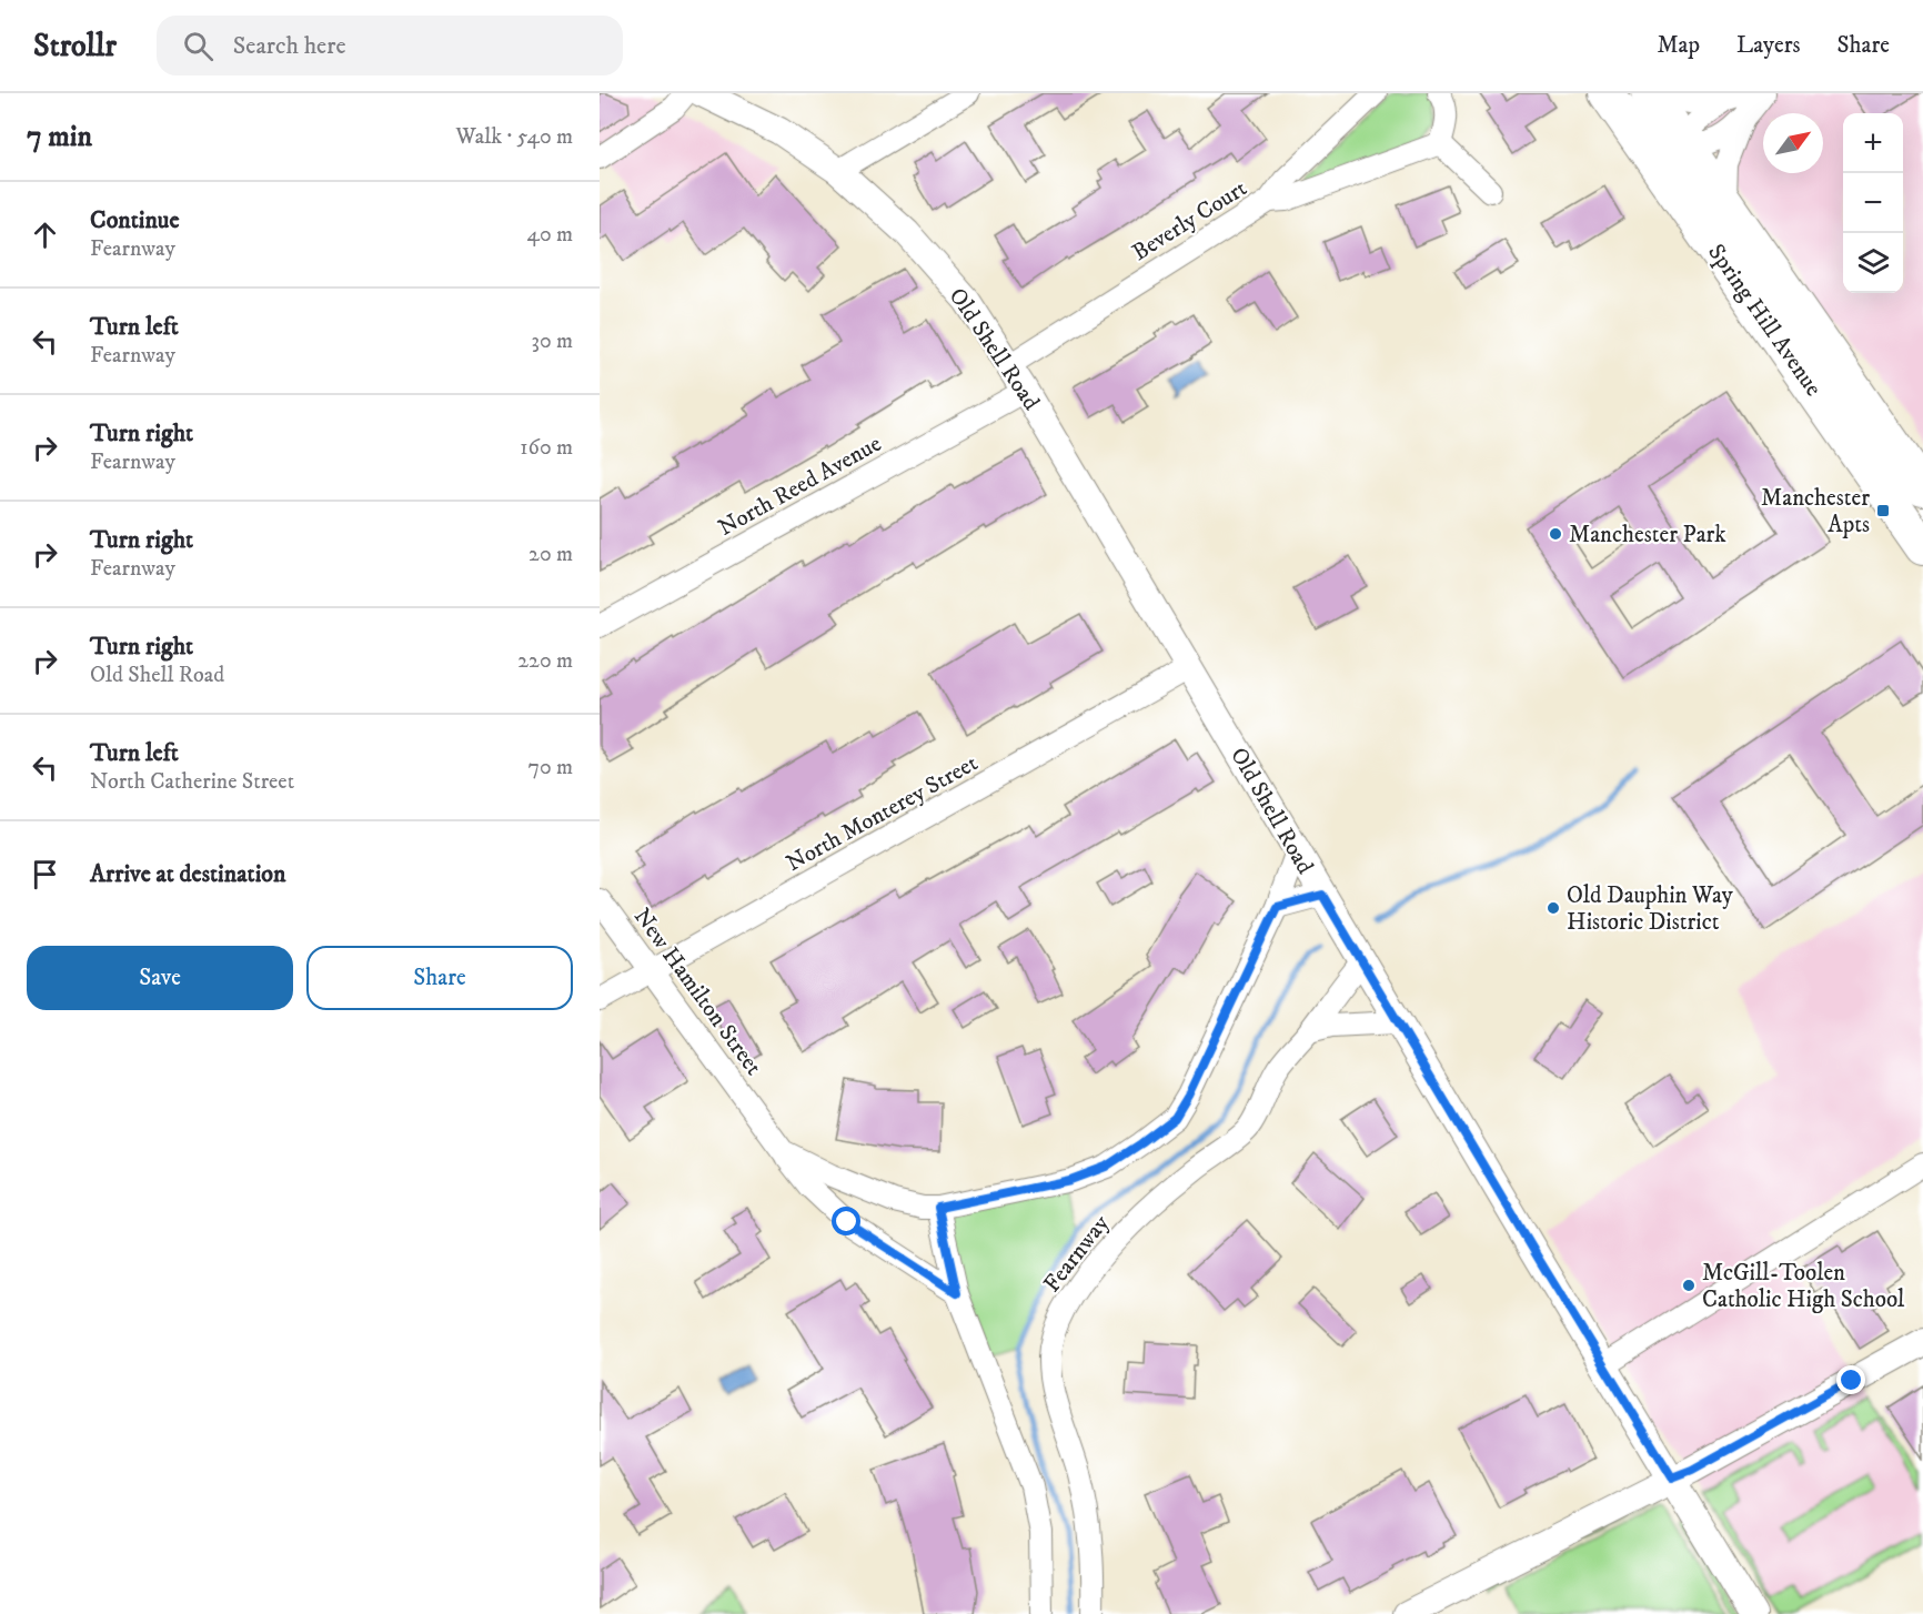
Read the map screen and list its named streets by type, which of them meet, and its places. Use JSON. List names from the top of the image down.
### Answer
{
  "streets": {
    "main road": ["Spring Hill Avenue"],
    "street": [
      "Beverly Court",
      "Old Shell Road",
      "North Reed Avenue",
      "North Monterey Street",
      "New Hamilton Street",
      "Fearnway"
    ]
  },
  "crossings": [
    ["Beverly Court", "Old Shell Road"],
    ["Old Shell Road", "North Reed Avenue"],
    ["Old Shell Road", "North Monterey Street"],
    ["Old Shell Road", "Fearnway"],
    ["North Monterey Street", "New Hamilton Street"]
  ],
  "places": {
    "transit": ["Manchester Apts"],
    "other": ["Manchester Park", "Old Dauphin Way Historic District", "McGill-Toolen Catholic High School"]
  },
  "north": "top right",
  "page": {
    "header": "Strollr",
    "search": "Search here",
    "nav": ["Map", "Layers", "Share"],
    "heading": ["7 min", "Walk · 540 m"],
    "map_buttons": ["+", "−"],
    "list": [
      ["Continue", "Fearnway", "40 m"],
      ["Turn left", "Fearnway", "30 m"],
      ["Turn right", "Fearnway", "160 m"],
      ["Turn right", "Fearnway", "20 m"],
      ["Turn right", "Old Shell Road", "220 m"],
      ["Turn left", "North Catherine Street", "70 m"],
      "Arrive at destination"
    ],
    "buttons": ["Save", "Share"]
  }
}
